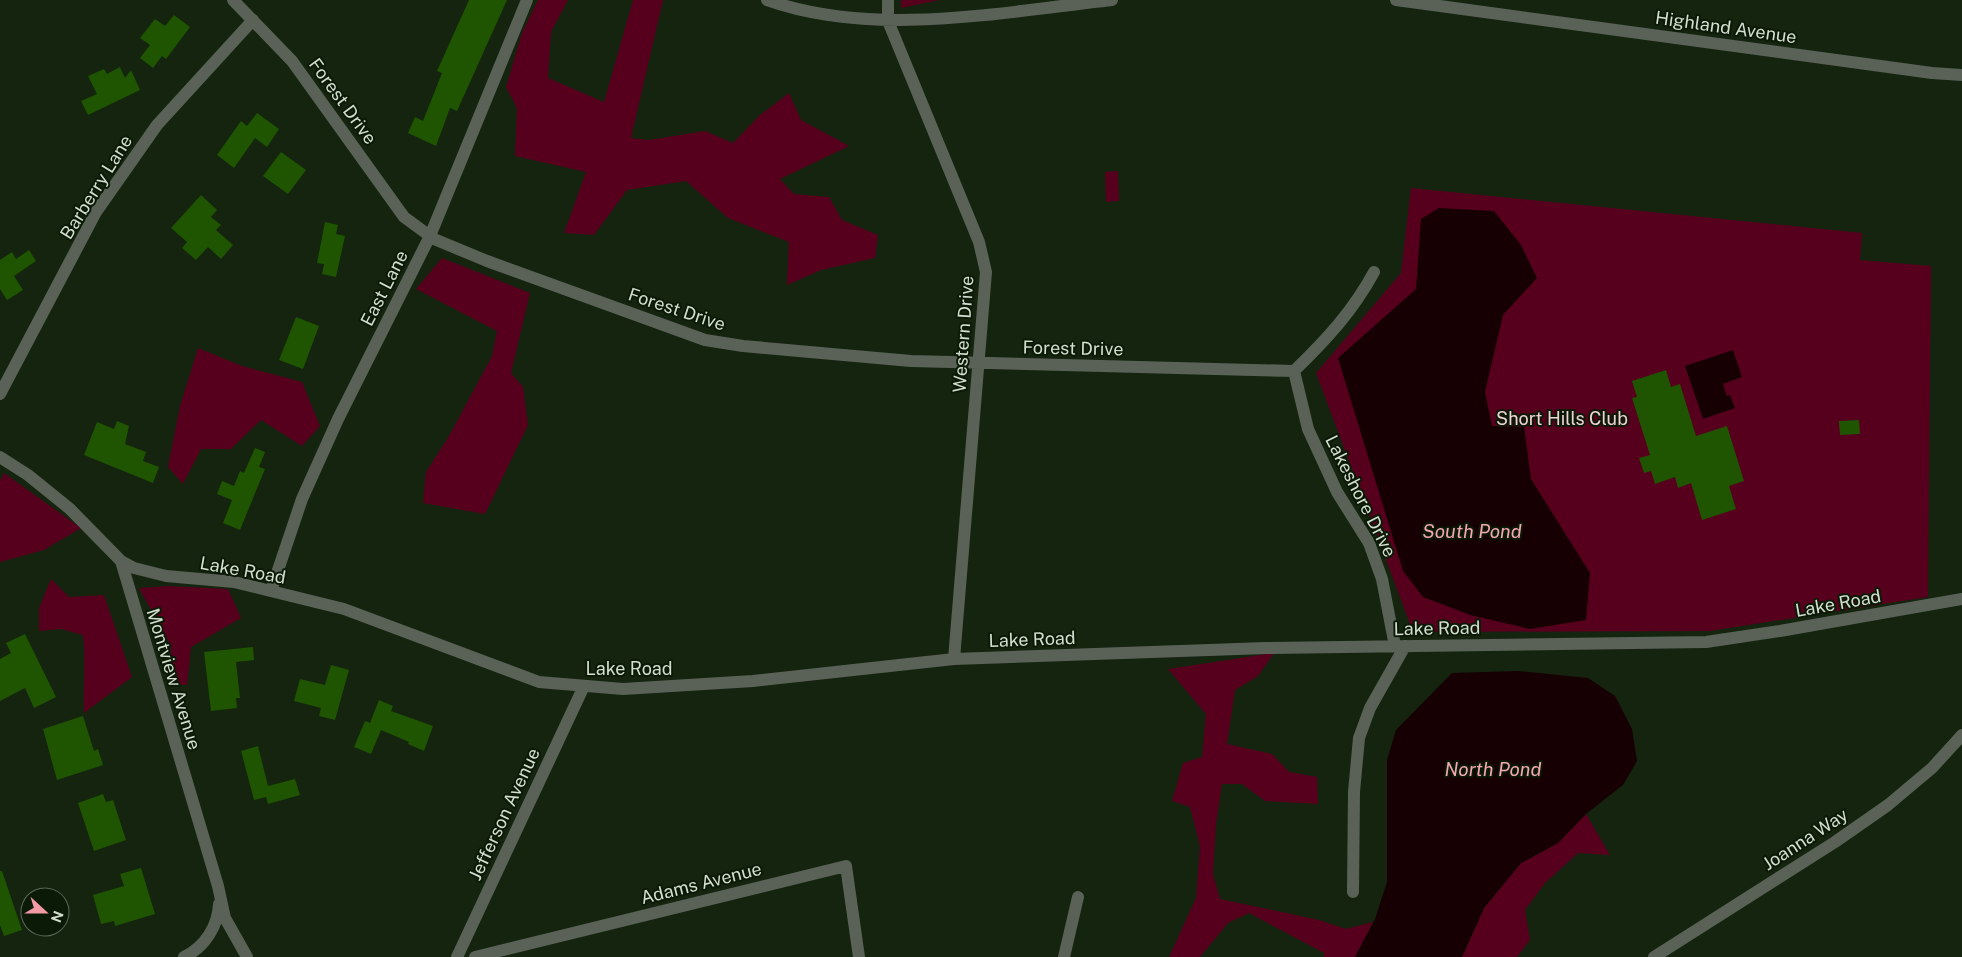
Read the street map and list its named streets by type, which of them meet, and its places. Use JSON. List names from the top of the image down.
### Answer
{
  "streets": {
    "street": [
      "Highland Avenue",
      "Forest Drive",
      "Barberry Lane",
      "East Lane",
      "Western Drive",
      "Lakeshore Drive",
      "Lake Road",
      "Montview Avenue",
      "Jefferson Avenue",
      "Joanna Way",
      "Adams Avenue"
    ]
  },
  "crossings": [
    ["Forest Drive", "Barberry Lane"],
    ["Forest Drive", "East Lane"],
    ["Forest Drive", "Western Drive"],
    ["Forest Drive", "Lakeshore Drive"],
    ["East Lane", "Lake Road"],
    ["Western Drive", "Lake Road"],
    ["Lakeshore Drive", "Lake Road"],
    ["Lake Road", "Montview Avenue"],
    ["Lake Road", "Jefferson Avenue"]
  ],
  "water": ["South Pond", "North Pond"],
  "parks": ["Short Hills Club"],
  "north": "right"
}
